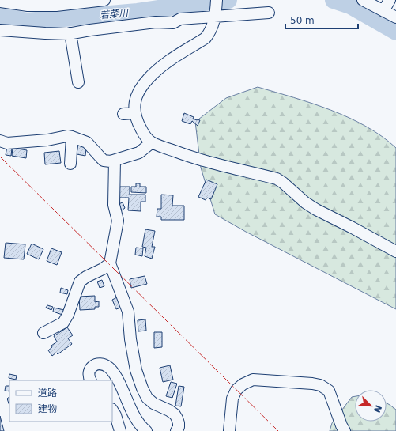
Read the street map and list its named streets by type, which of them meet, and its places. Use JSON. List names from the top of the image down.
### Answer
{
  "water": ["若菜川"],
  "legend": ["道路", "建物"],
  "scale_bar": "50 m",
  "north": "bottom right"
}
